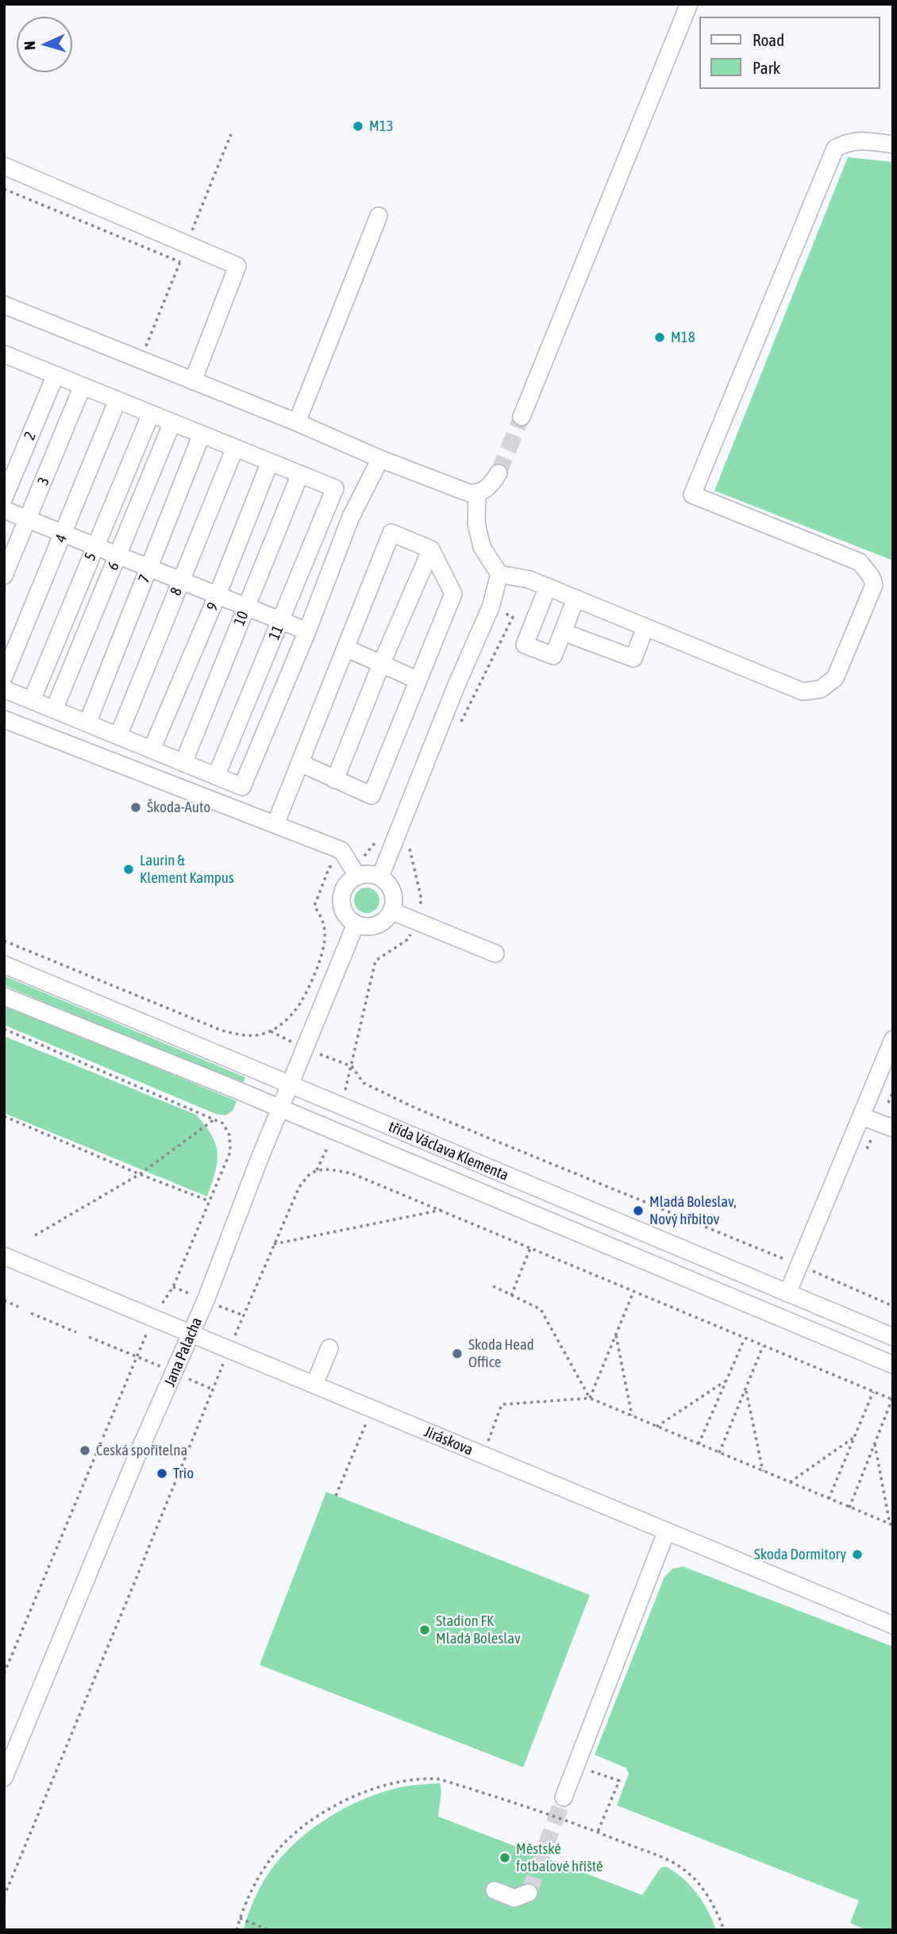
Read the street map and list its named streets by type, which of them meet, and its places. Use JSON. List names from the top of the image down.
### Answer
{
  "streets": {
    "street": [
      "2",
      "3",
      "4",
      "5",
      "6",
      "7",
      "8",
      "9",
      "10",
      "11",
      "třída Václava Klementa",
      "Jana Palacha",
      "Jiráskova"
    ]
  },
  "crossings": [
    ["10", "11"],
    ["třída Václava Klementa", "Jana Palacha"],
    ["Jana Palacha", "Jiráskova"]
  ],
  "places": [
    "M13",
    "M18",
    "Škoda-Auto",
    "Laurin & Klement Kampus",
    "Mladá Boleslav, Nový hřbitov",
    "Skoda Head Office",
    "Česká spořitelna",
    "Trio",
    "Skoda Dormitory",
    "Stadion FK Mladá Boleslav",
    "Městské fotbalové hřiště"
  ],
  "legend": ["Road", "Park"],
  "north": "left"
}
